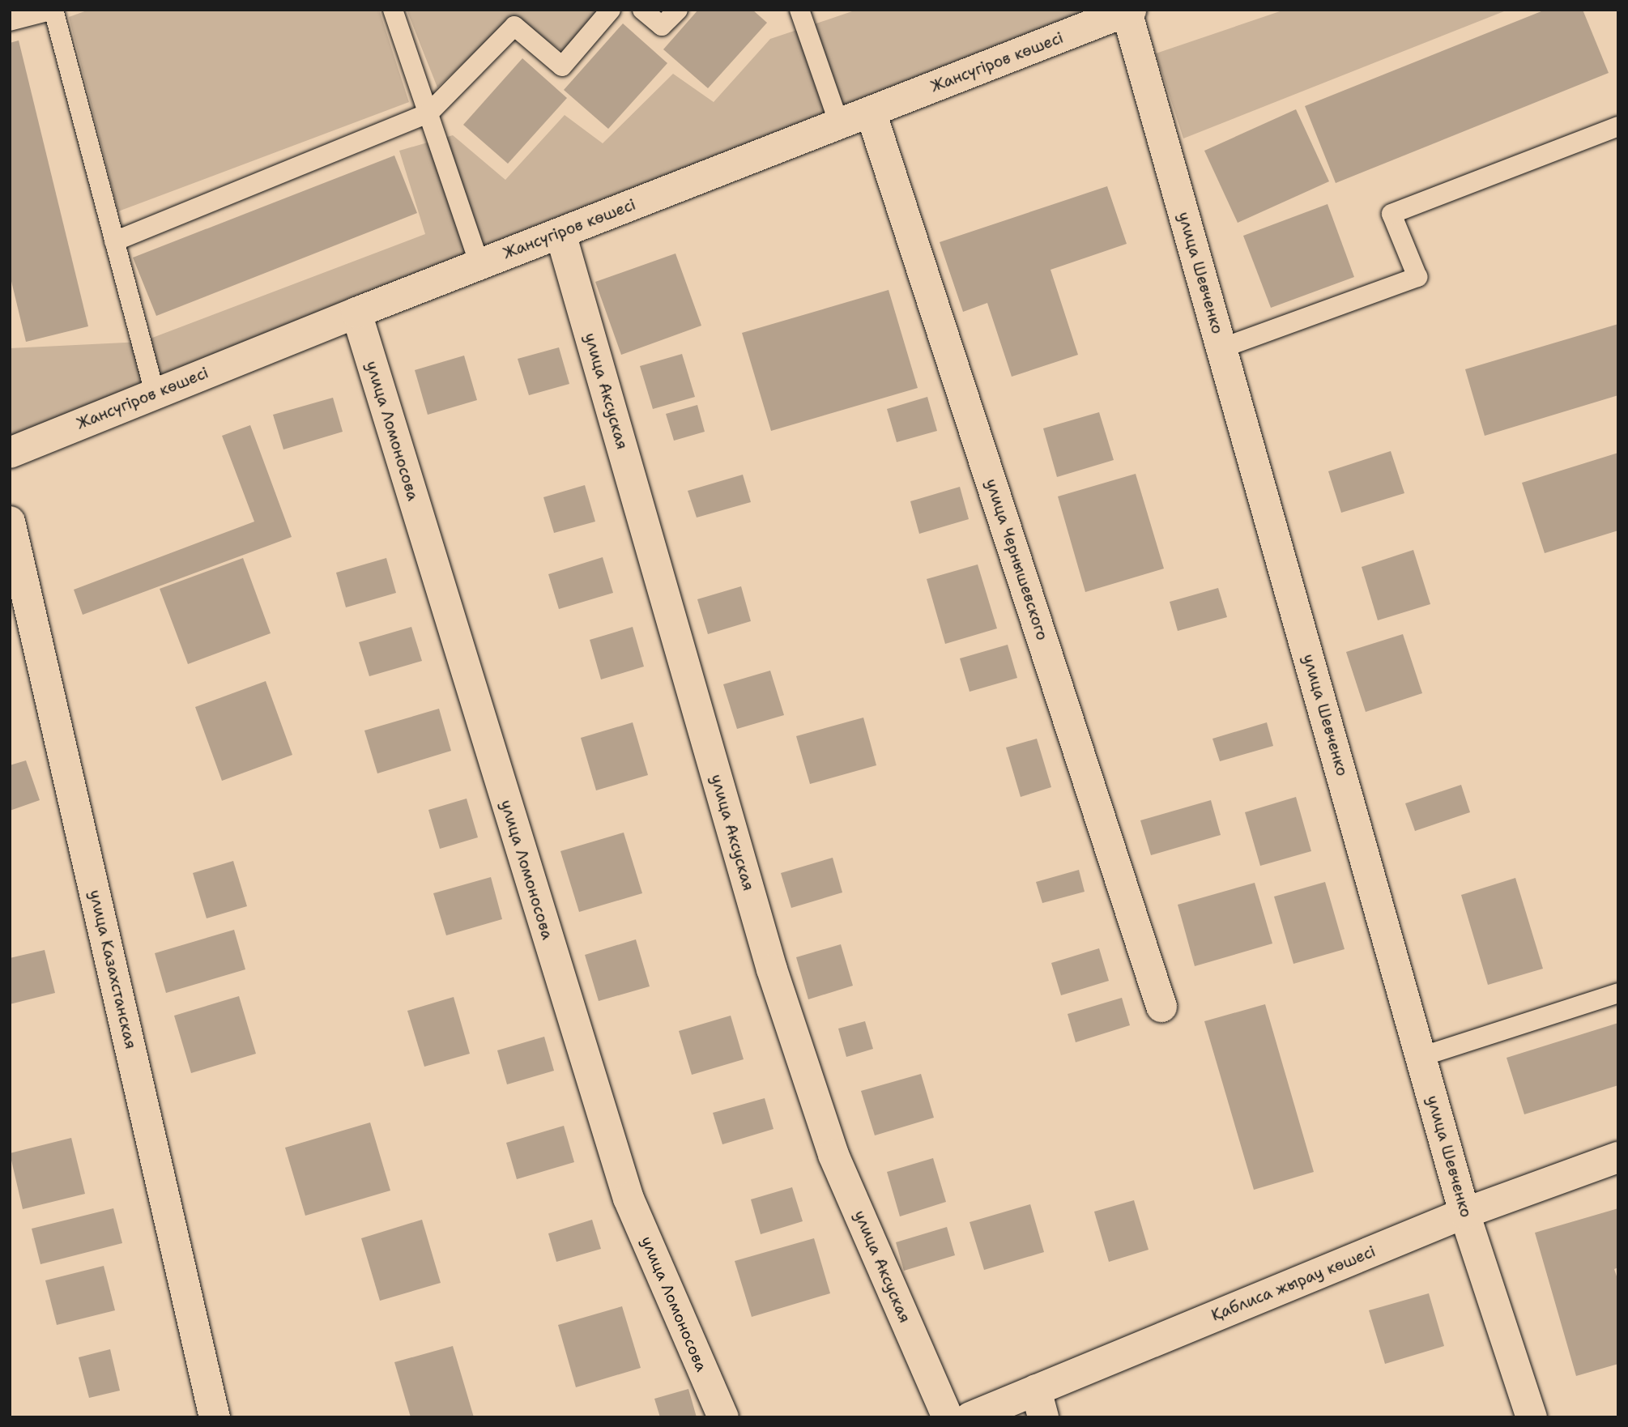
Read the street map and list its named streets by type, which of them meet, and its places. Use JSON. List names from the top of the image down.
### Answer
{
  "streets": {
    "street": [
      "Жансүгіров көшесі",
      "улица Шевченко",
      "улица Аксуская",
      "улица Ломоносова",
      "улица Чернышевского",
      "улица Казахстанская",
      "Қаблиса жырау көшесі"
    ]
  },
  "crossings": [
    ["Жансүгіров көшесі", "улица Шевченко"],
    ["Жансүгіров көшесі", "улица Аксуская"],
    ["Жансүгіров көшесі", "улица Ломоносова"],
    ["Жансүгіров көшесі", "улица Чернышевского"],
    ["улица Шевченко", "Қаблиса жырау көшесі"]
  ]
}
